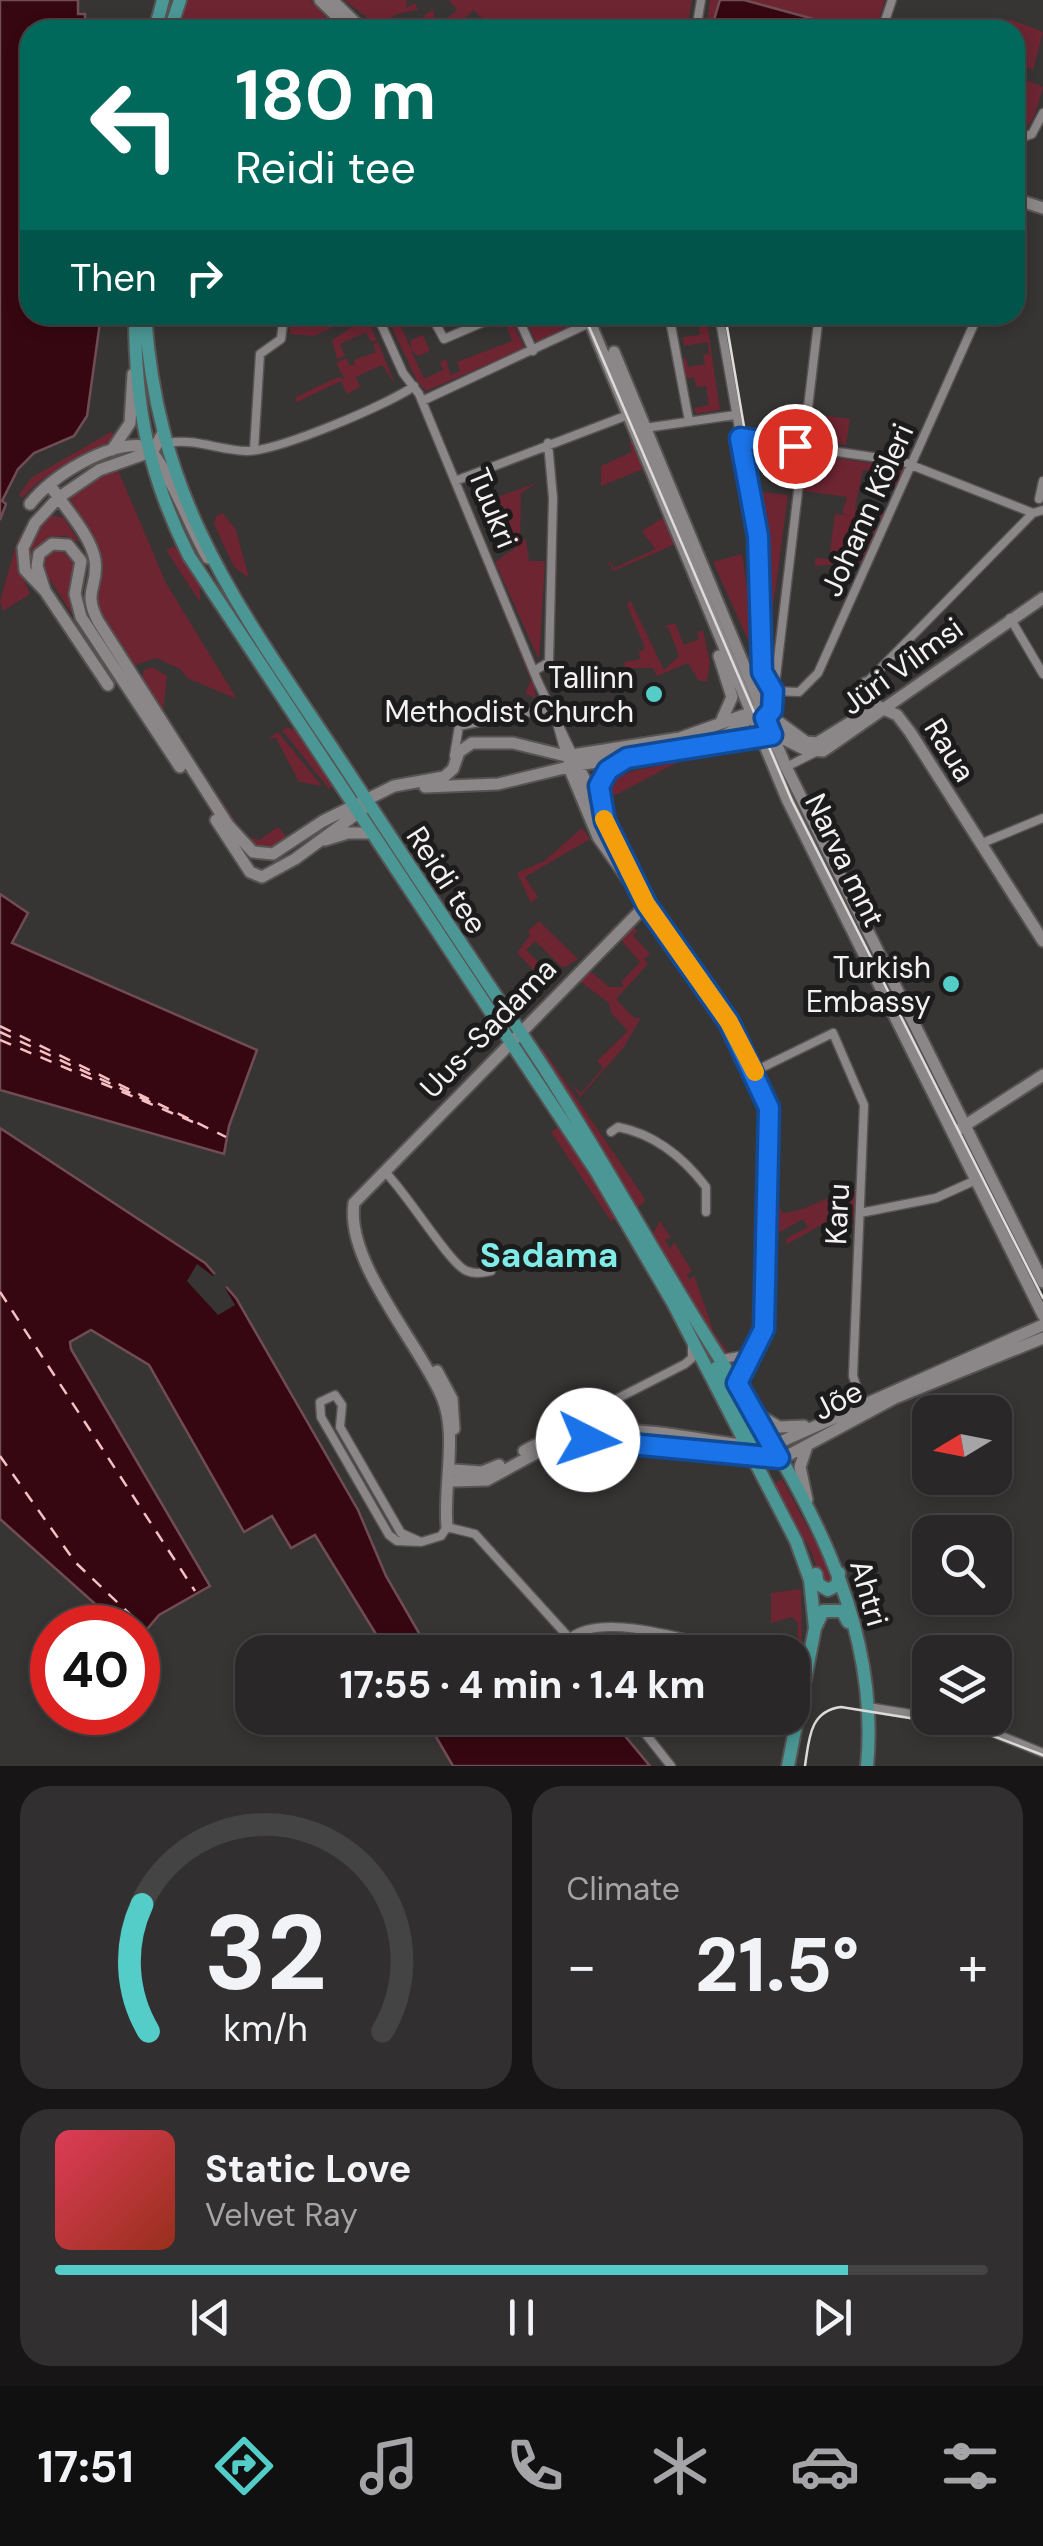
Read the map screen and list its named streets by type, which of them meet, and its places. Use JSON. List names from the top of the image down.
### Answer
{
  "streets": {
    "main road": ["Reidi tee", "Ahtri"],
    "street": [
      "Tuukri",
      "Johann Köleri",
      "Jüri Vilmsi",
      "Raua",
      "Narva mnt",
      "Uus-Sadama",
      "Karu",
      "Jõe"
    ]
  },
  "crossings": [
    ["Tuukri", "Reidi tee"],
    ["Tuukri", "Uus-Sadama"],
    ["Tuukri", "Karu"],
    ["Jüri Vilmsi", "Raua"],
    ["Jüri Vilmsi", "Narva mnt"],
    ["Reidi tee", "Uus-Sadama"],
    ["Reidi tee", "Jõe"],
    ["Reidi tee", "Ahtri"],
    ["Karu", "Jõe"],
    ["Jõe", "Ahtri"]
  ],
  "districts": ["Sadama"],
  "places": ["Tallinn Methodist Church", "Turkish Embassy"],
  "north": "left",
  "page": {
    "turn": ["180 m", "Reidi tee"],
    "then": "Then",
    "limit": "40",
    "trip": "17:55 · 4 min · 1.4 km",
    "tile": "Climate",
    "heat": ["−", "21.5°", "+"],
    "song": ["Static Love", "Velvet Ray"],
    "tabs": "17:51",
    "gauge": ["32", "km/h"]
  }
}
